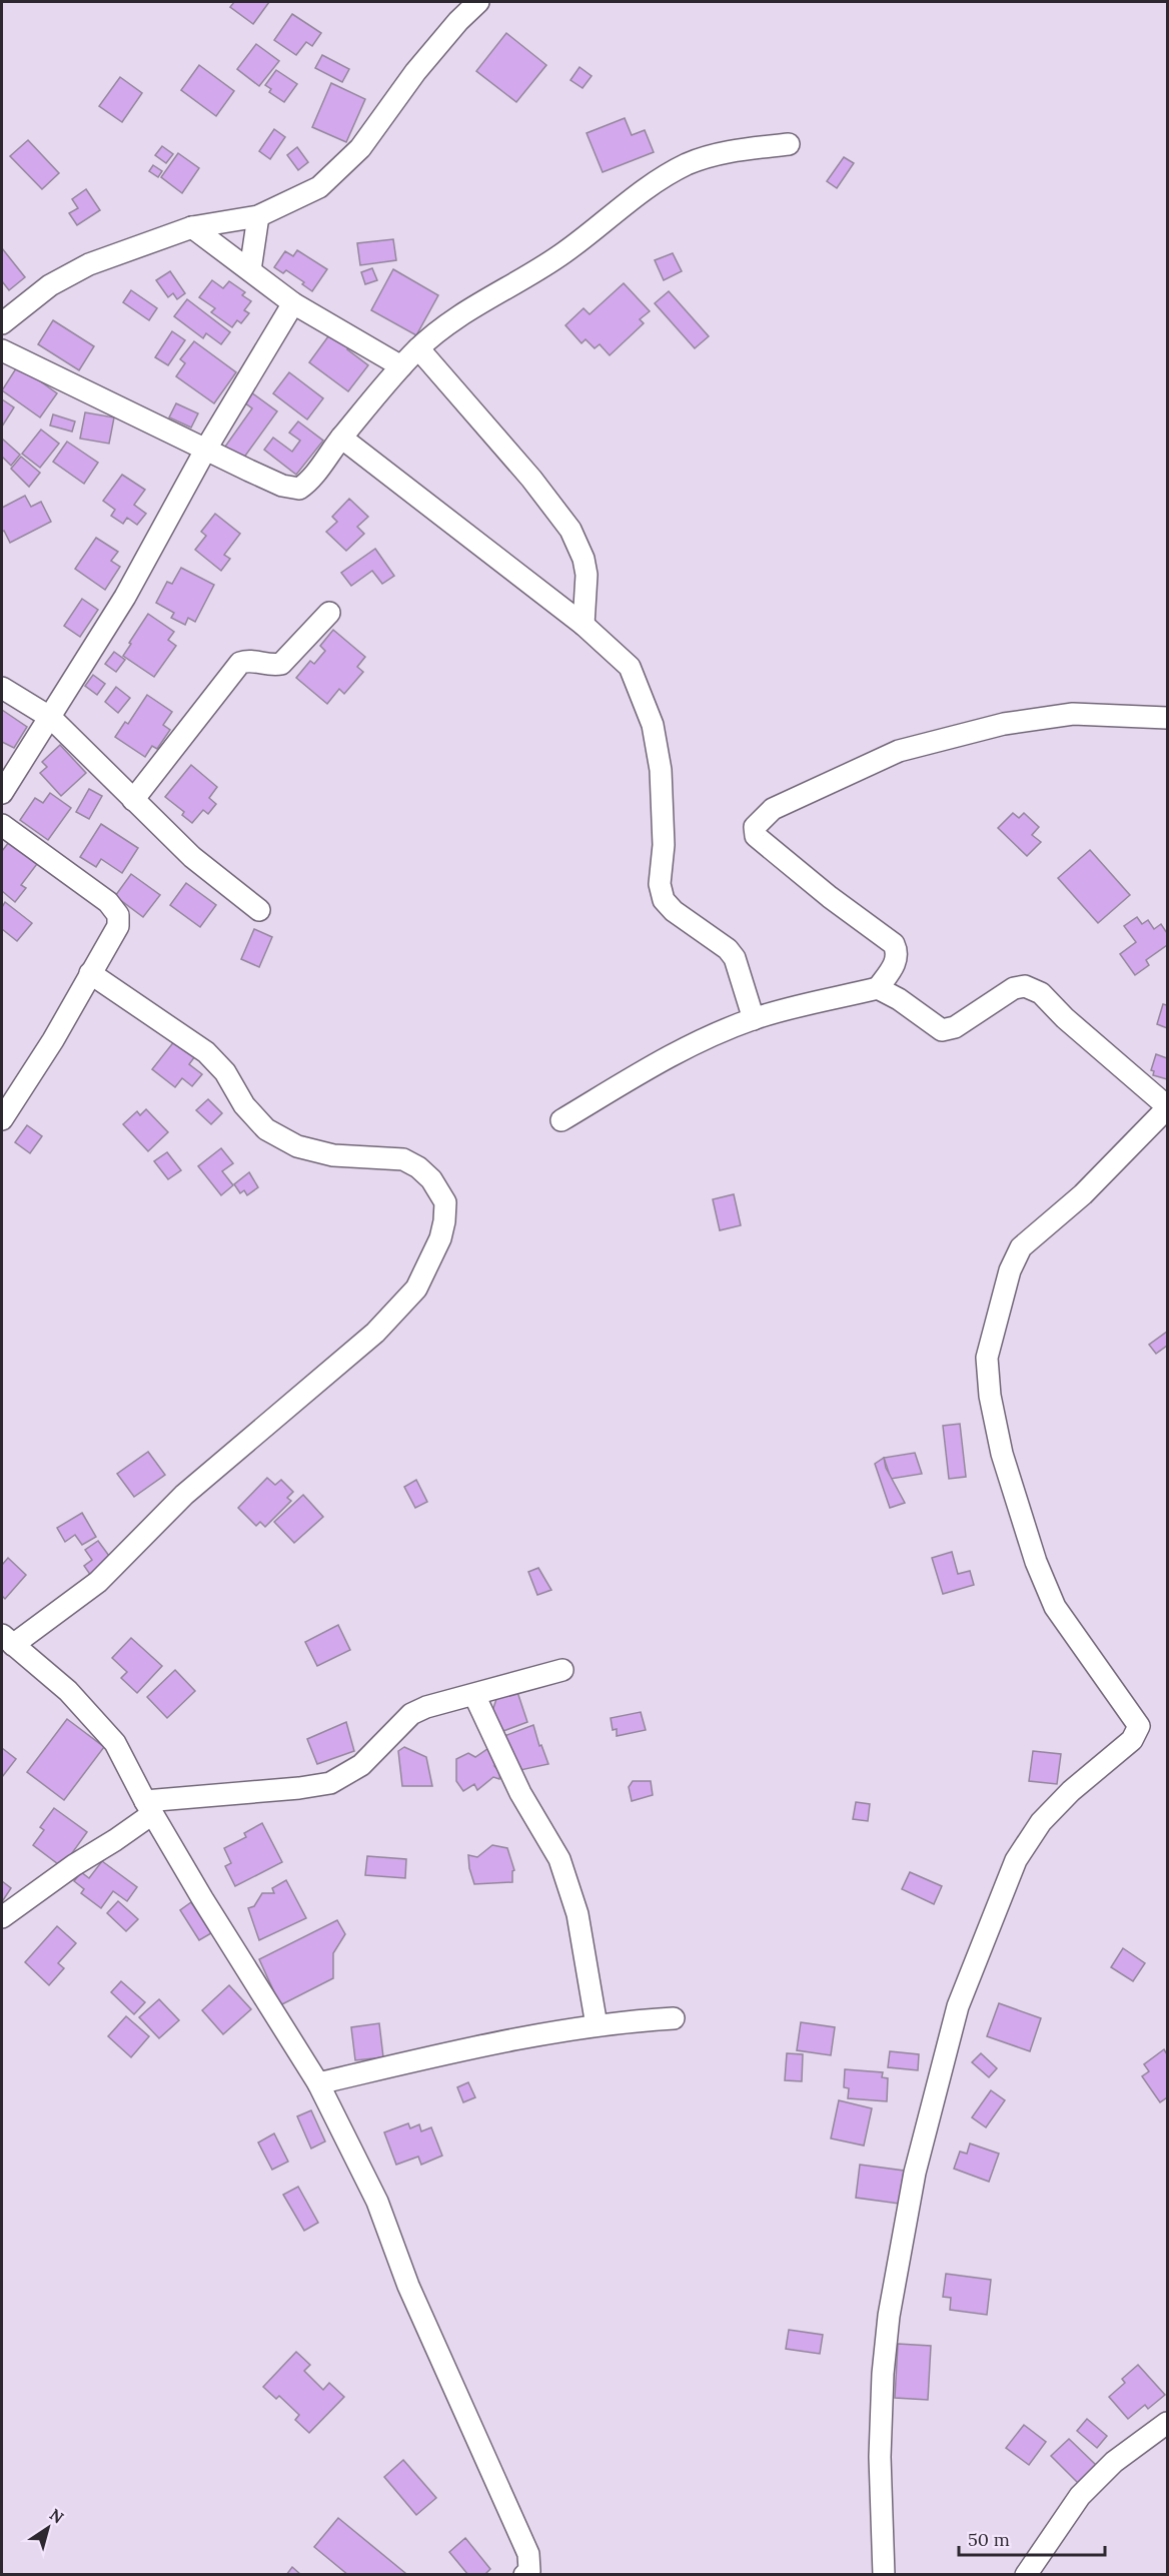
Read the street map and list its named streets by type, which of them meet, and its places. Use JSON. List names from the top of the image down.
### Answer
{
  "scale_bar": "50 m",
  "north": "top right"
}
